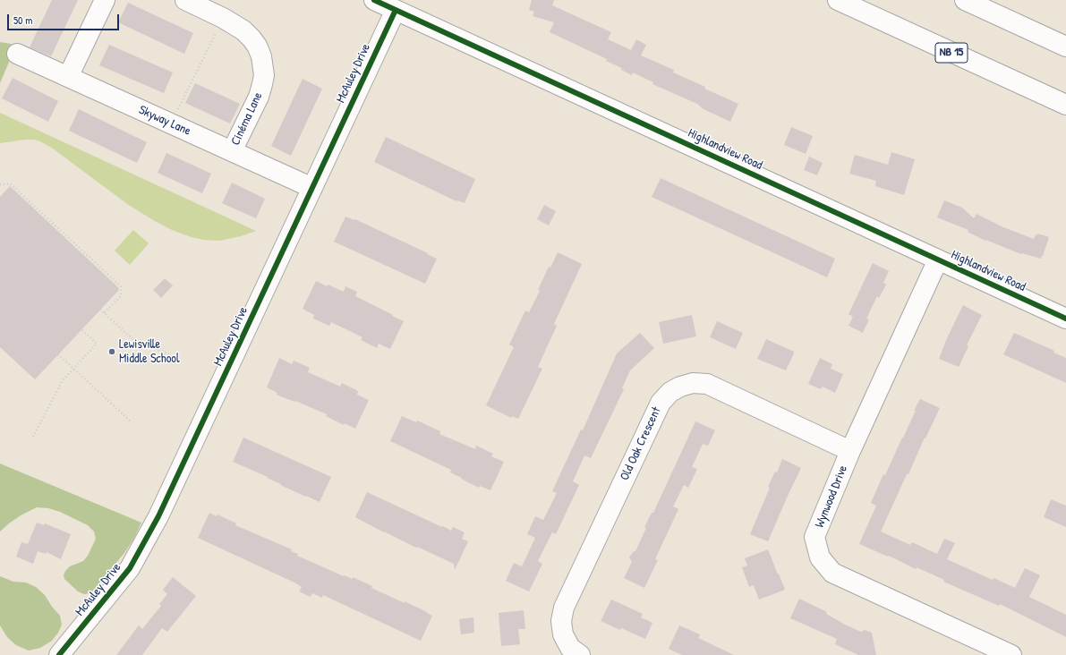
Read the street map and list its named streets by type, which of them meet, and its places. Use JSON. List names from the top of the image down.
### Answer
{
  "streets": {
    "main road": [
      "NB 15",
      "McAuley Drive",
      "Cinéma Lane",
      "Skyway Lane",
      "Highlandview Road",
      "Old Oak Crescent",
      "Wynwood Drive"
    ]
  },
  "crossings": [
    ["McAuley Drive", "Skyway Lane"],
    ["McAuley Drive", "Highlandview Road"],
    ["Cinéma Lane", "Skyway Lane"],
    ["Highlandview Road", "Wynwood Drive"],
    ["Old Oak Crescent", "Wynwood Drive"]
  ],
  "places": ["Lewisville Middle School"],
  "scale_bar": "50 m"
}
